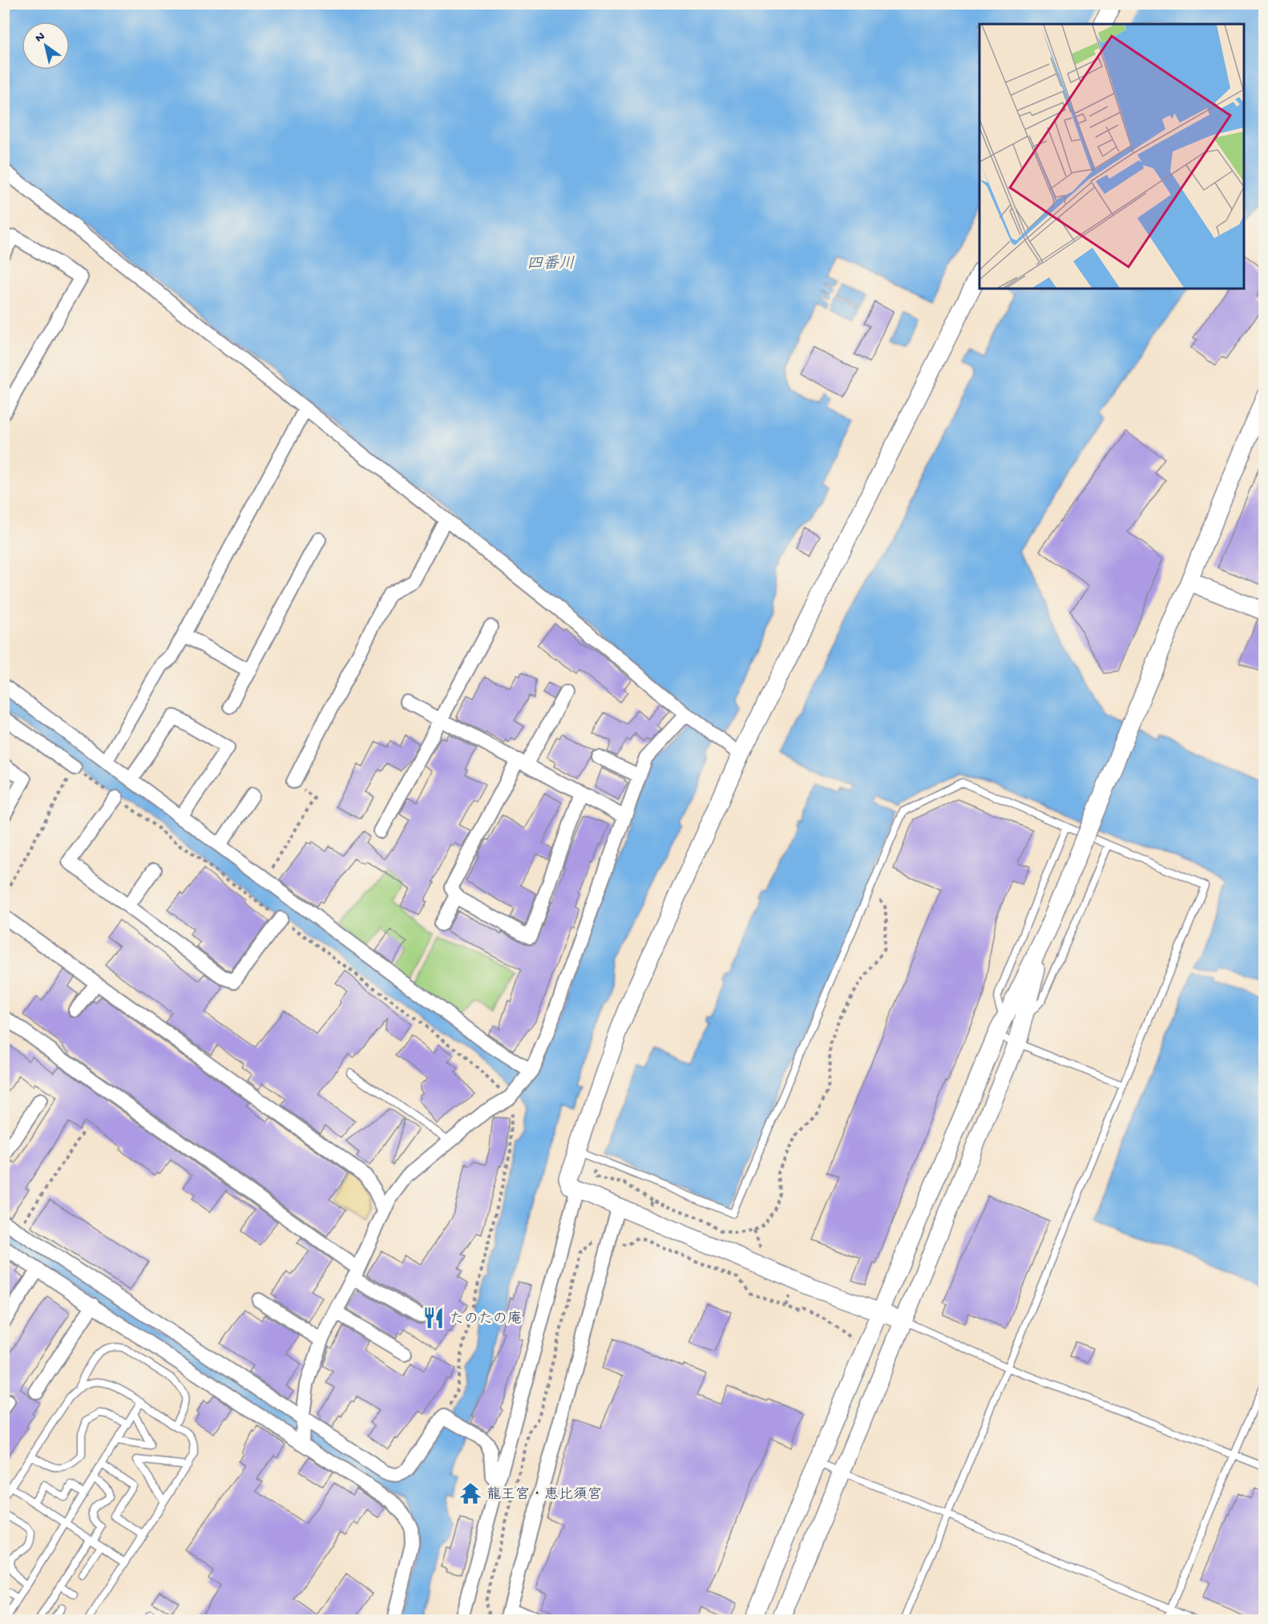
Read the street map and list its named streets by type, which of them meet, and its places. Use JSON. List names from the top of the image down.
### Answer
{
  "water": ["四番川"],
  "places": {
    "restaurant": ["たのたの庵"],
    "temple": ["龍王宮・恵比須宮"]
  },
  "north": "top left"
}
